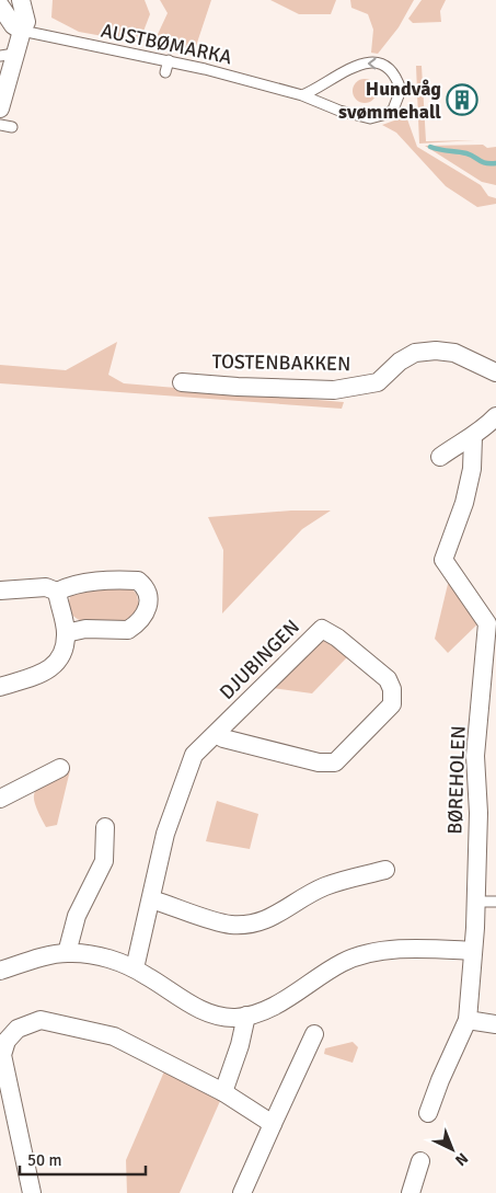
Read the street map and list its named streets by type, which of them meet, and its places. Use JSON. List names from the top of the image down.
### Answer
{
  "streets": {
    "street": ["TOSTENBAKKEN", "DJUBINGEN", "BØREHOLEN"],
    "lane": ["AUSTBØMARKA"]
  },
  "places": {
    "building": ["Hundvåg svømmehall"]
  },
  "scale_bar": "50 m",
  "north": "bottom right"
}
